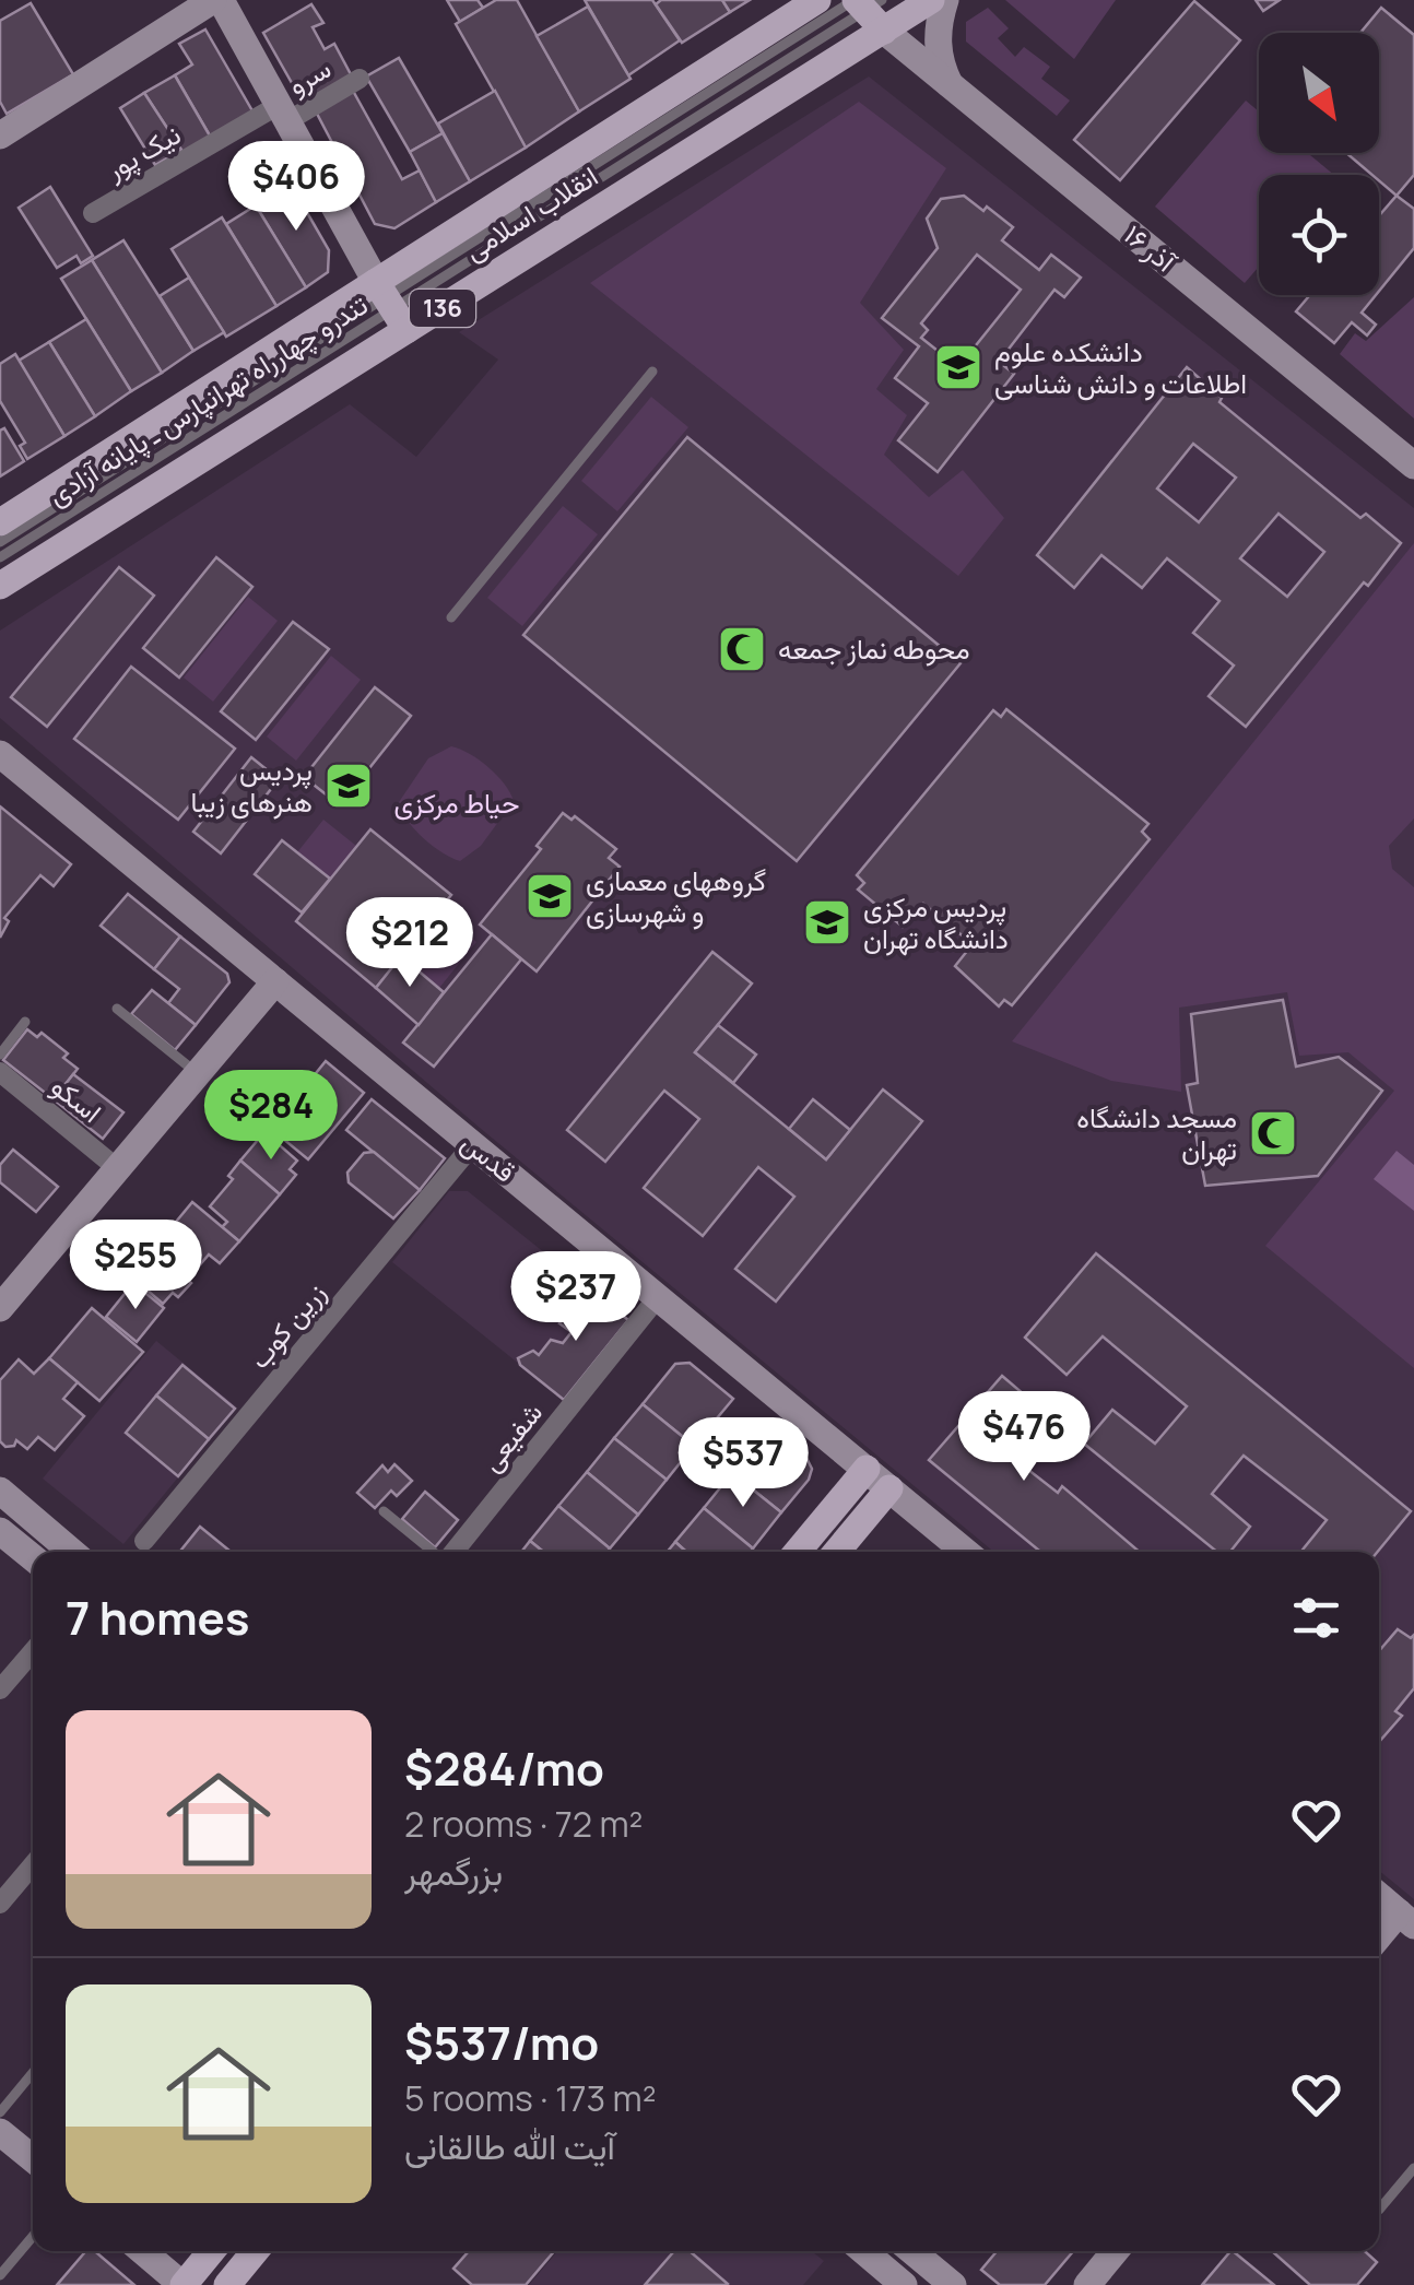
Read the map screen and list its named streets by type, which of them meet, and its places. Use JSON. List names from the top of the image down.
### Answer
{
  "streets": {
    "main road": ["انقلاب اسلامی", "136"],
    "street": [
      "سرو",
      "نیک پور",
      "۱۶ آذر",
      "اسکو",
      "قدس",
      "زرین کوب",
      "شفیعی"
    ],
    "lane": ["تندرو چهارراه تهرانپارس ـ پایانه آزادی"]
  },
  "crossings": [
    ["سرو", "نیک پور"],
    ["انقلاب اسلامی", "۱۶ آذر"],
    ["انقلاب اسلامی", "تندرو چهارراه تهرانپارس ـ پایانه آزادی"],
    ["قدس", "زرین کوب"],
    ["قدس", "شفیعی"]
  ],
  "parks": ["حیاط مرکزی"],
  "places": {
    "school or university": [
      "دانشکده علوم اطلاعات و دانش شناسی",
      "پردیس هنرهای زیبا",
      "گروههای معماری و شهرسازی",
      "پردیس مرکزی دانشگاه‌ تهران"
    ],
    "mosque": ["محوطه نماز جمعه", "مسجد دانشگاه تهران"]
  },
  "north": "bottom right",
  "page": {
    "price": [
      "$406",
      "$212",
      "$284",
      "$255",
      "$237",
      "$476",
      "$537"
    ],
    "heading": "7 homes",
    "list": [
      {
        "name": "$284/mo",
        "note": "2 rooms · 72 m² · بزرگمهر"
      },
      {
        "name": "$537/mo",
        "note": "5 rooms · 173 m² · آیت الله طالقانی"
      }
    ]
  }
}
